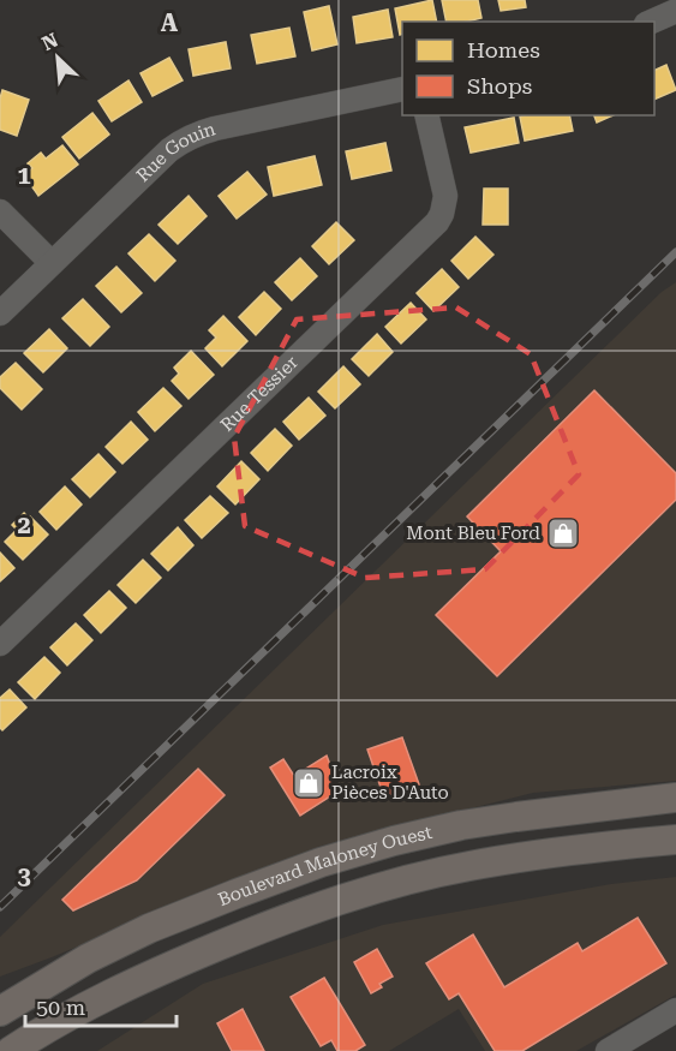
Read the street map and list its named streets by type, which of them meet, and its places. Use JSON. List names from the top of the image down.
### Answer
{
  "streets": {
    "main road": ["Boulevard Maloney Ouest"],
    "street": ["Rue Gouin", "Rue Tessier"]
  },
  "places": {
    "shop": ["Mont Bleu Ford", "Lacroix Pièces D'Auto"]
  },
  "legend": ["Homes", "Shops"],
  "scale_bar": "50 m",
  "north": "top left",
  "grid": {
    "columns": ["A"],
    "rows": ["1", "2", "3"]
  }
}
